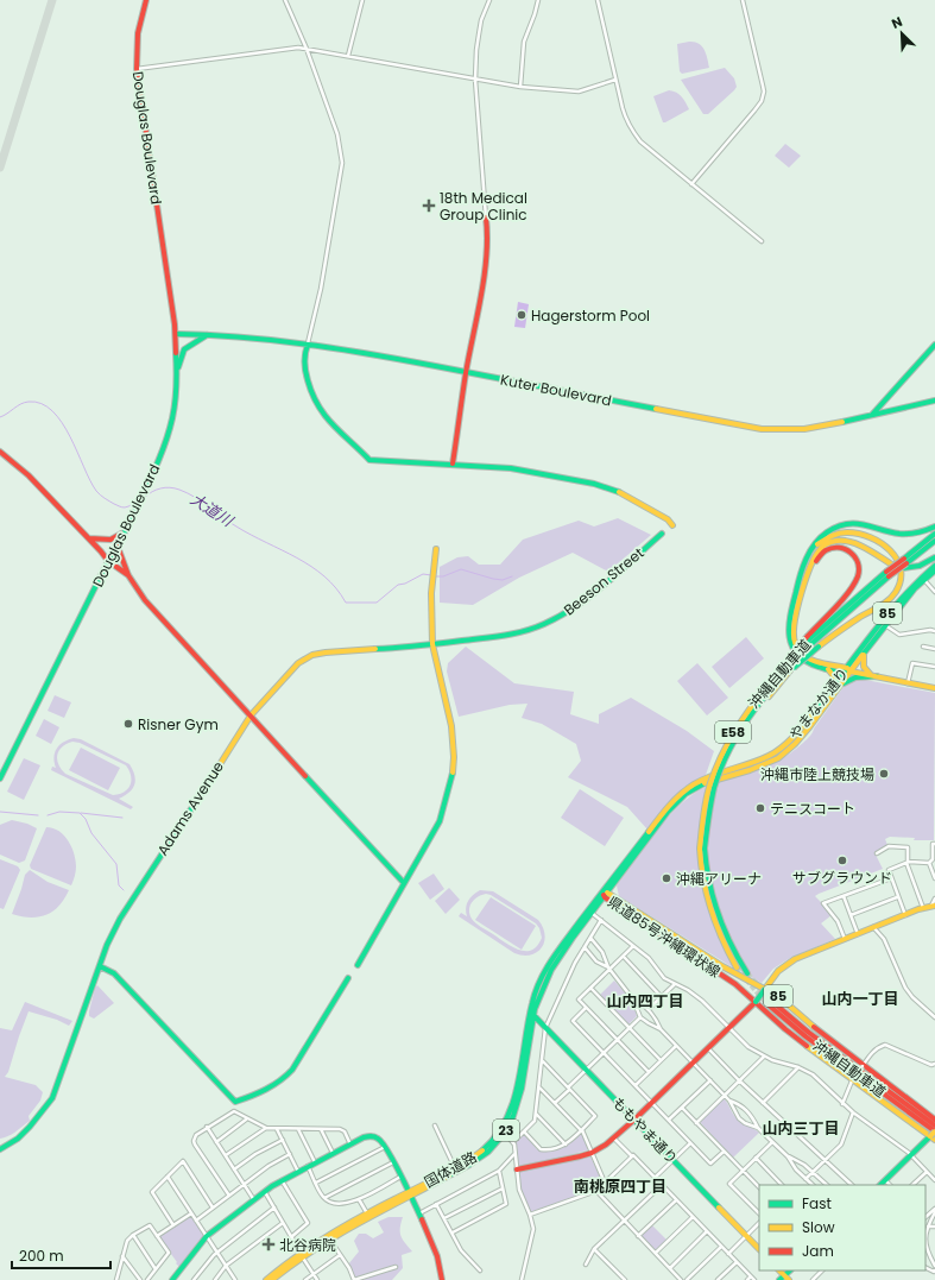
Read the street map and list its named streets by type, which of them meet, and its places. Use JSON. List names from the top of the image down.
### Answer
{
  "streets": {
    "main road": [
      "Douglas Boulevard",
      "Kuter Boulevard",
      "Beeson Street",
      "85",
      "沖縄自動車道",
      "やまなか通り",
      "E58",
      "Adams Avenue",
      "県道85号沖縄環状線",
      "23",
      "ももやま通り",
      "国体道路"
    ]
  },
  "crossings": [
    ["Douglas Boulevard", "Kuter Boulevard"],
    ["Beeson Street", "Adams Avenue"],
    ["やまなか通り", "県道85号沖縄環状線"],
    ["やまなか通り", "国体道路"],
    ["県道85号沖縄環状線", "国体道路"],
    ["ももやま通り", "国体道路"]
  ],
  "districts": [
    "山内一丁目",
    "山内四丁目",
    "山内三丁目",
    "南桃原四丁目"
  ],
  "water": ["大道川"],
  "places": {
    "health": ["18th Medical Group Clinic", "北谷病院"],
    "other": [
      "Hagerstorm Pool",
      "Risner Gym",
      "沖縄市陸上競技場",
      "テニスコート",
      "サブグラウンド",
      "沖縄アリーナ"
    ]
  },
  "legend": ["Fast", "Slow", "Jam"],
  "scale_bar": "200 m",
  "north": "top left"
}
